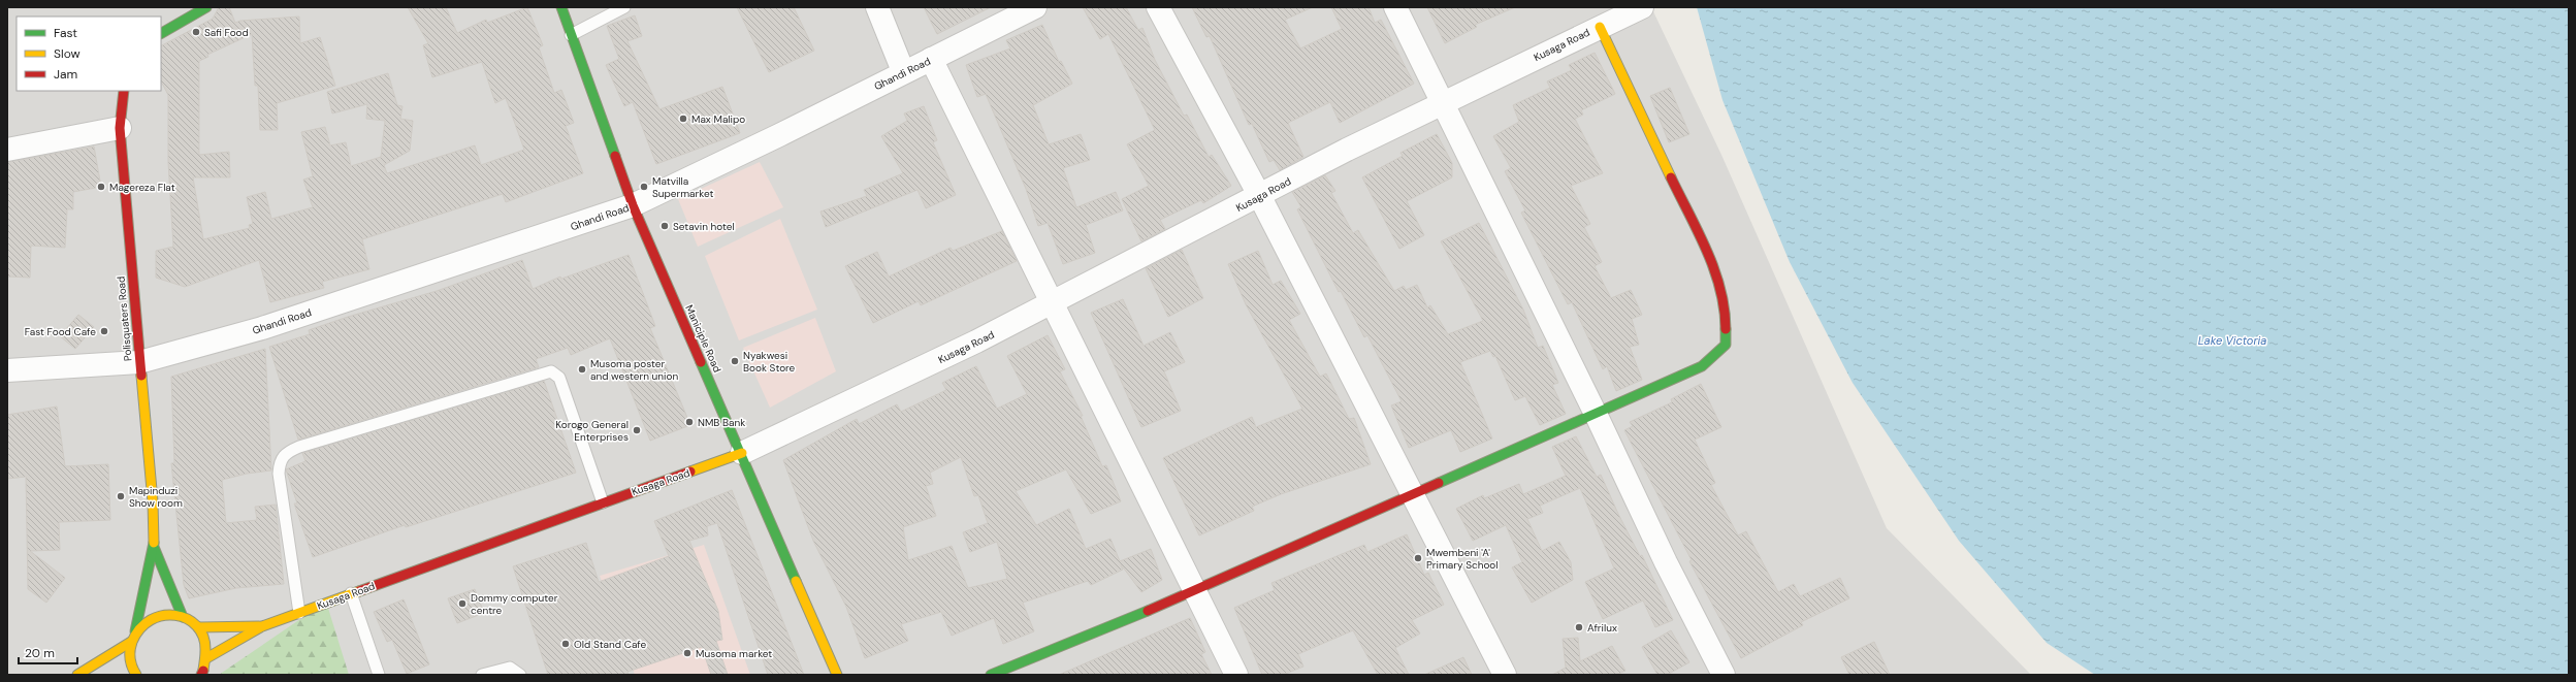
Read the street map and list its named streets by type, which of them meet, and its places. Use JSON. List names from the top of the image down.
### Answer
{
  "streets": {
    "street": [
      "Kusaga Road",
      "Ghandi Road",
      "Polisquaters Road",
      "Maniciple Road"
    ]
  },
  "crossings": [
    ["Kusaga Road", "Maniciple Road"],
    ["Ghandi Road", "Polisquaters Road"],
    ["Ghandi Road", "Maniciple Road"]
  ],
  "water": ["Lake Victoria"],
  "places": [
    "Safi Food",
    "Max Malipo",
    "Magereza Flat",
    "Matvilla Supermarket",
    "Setavin hotel",
    "Fast Food Cafe",
    "Nyakwesi Book Store",
    "Musoma poster and western union",
    "NMB Bank",
    "Korogo General Enterprises",
    "Mapinduzi Show room",
    "Mwembeni 'A' Primary School",
    "Dommy computer centre",
    "Afrilux",
    "Old Stand Cafe",
    "Musoma market"
  ],
  "legend": ["Fast", "Slow", "Jam"],
  "scale_bar": "20 m"
}
